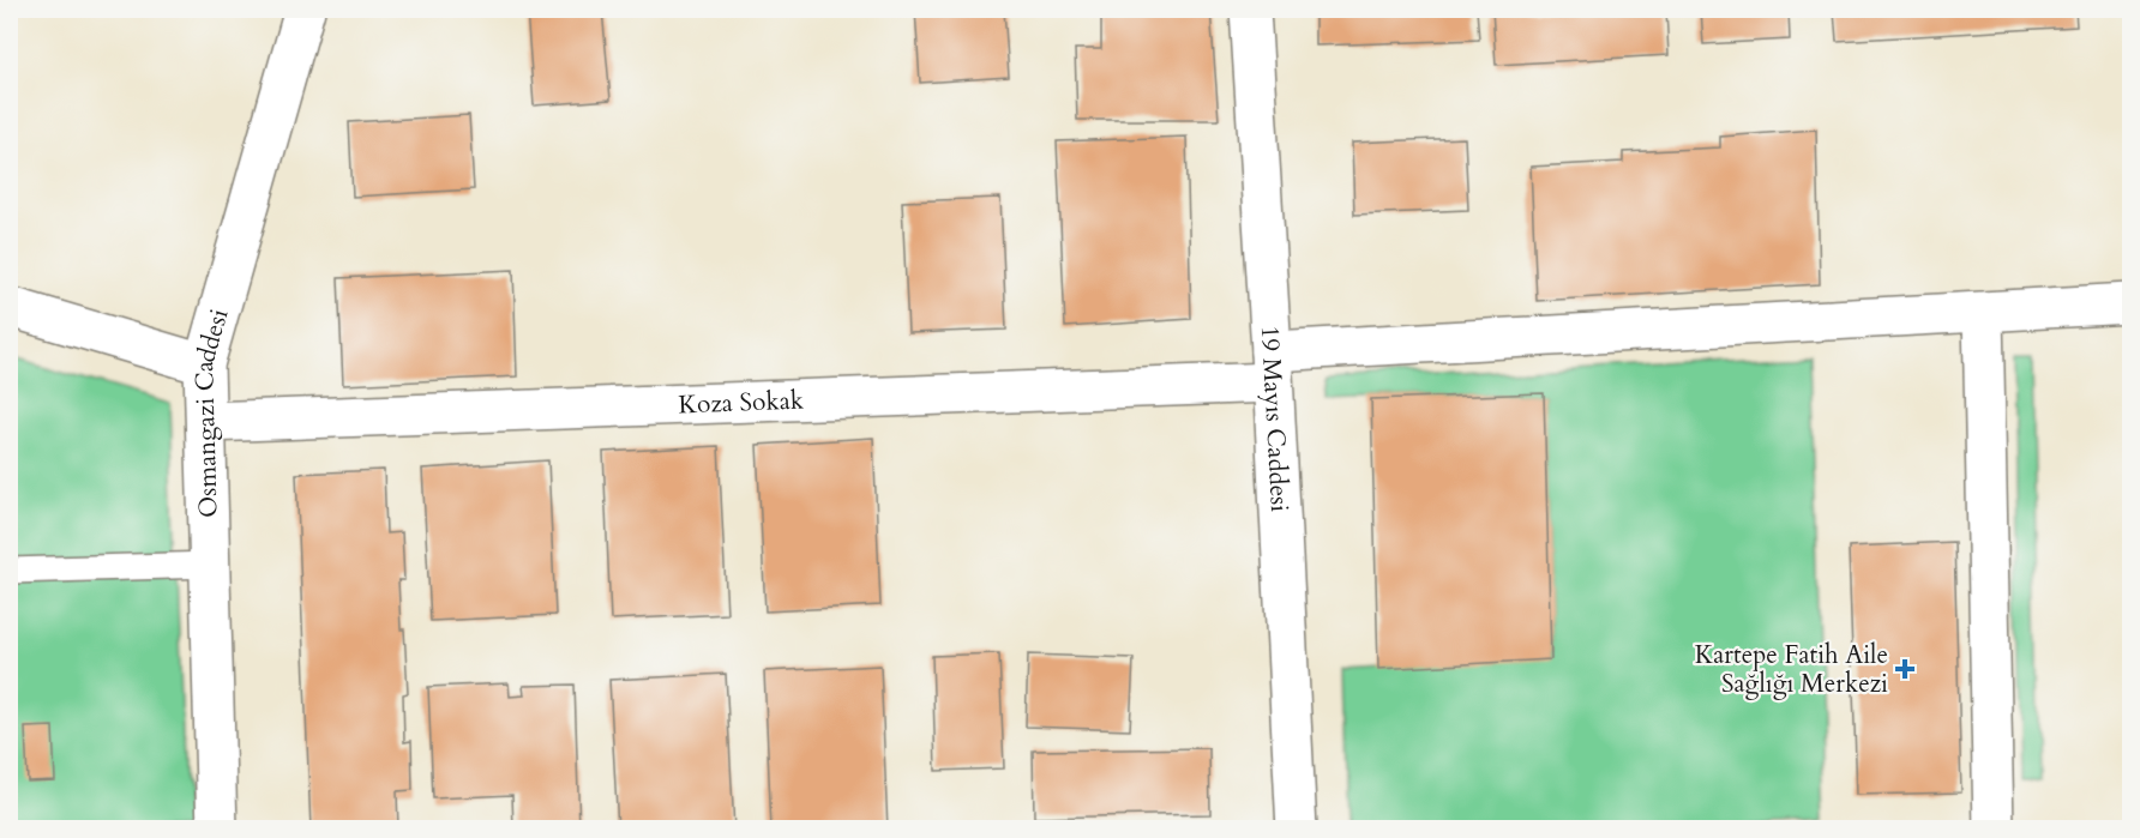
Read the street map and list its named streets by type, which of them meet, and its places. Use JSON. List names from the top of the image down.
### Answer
{
  "streets": {
    "street": ["Koza Sokak", "Osmangazi Caddesi", "19 Mayıs Caddesi"]
  },
  "crossings": [
    ["Koza Sokak", "Osmangazi Caddesi"],
    ["Koza Sokak", "19 Mayıs Caddesi"]
  ],
  "places": {
    "health": ["Kartepe Fatih Aile Sağlığı Merkezi"]
  }
}
